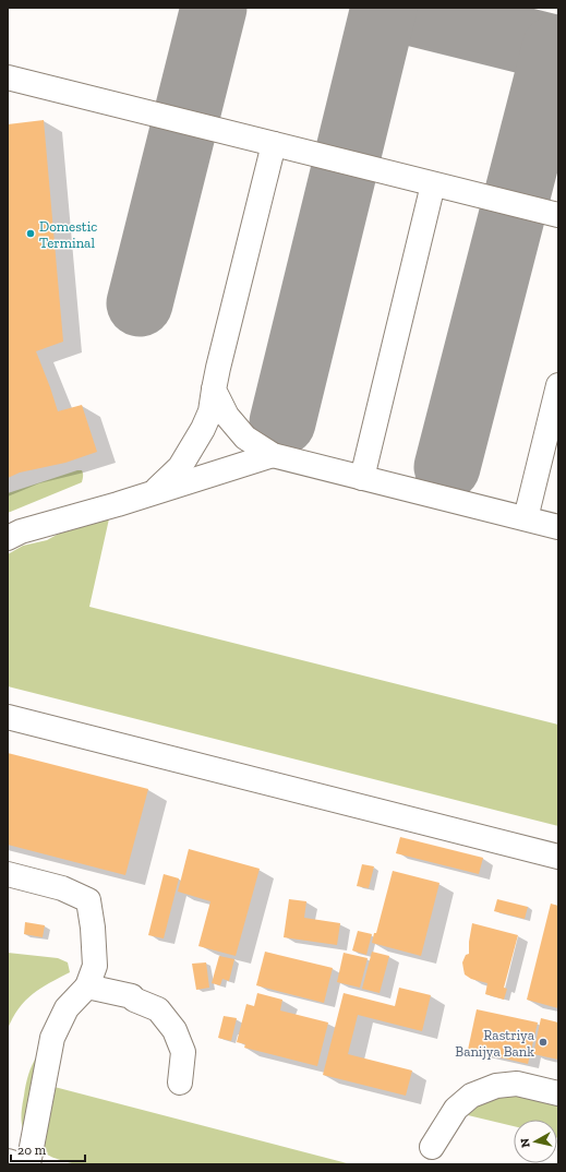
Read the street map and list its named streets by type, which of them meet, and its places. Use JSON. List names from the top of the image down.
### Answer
{
  "places": ["Domestic Terminal", "Rastriya Banijya Bank"],
  "scale_bar": "20 m",
  "north": "left"
}
